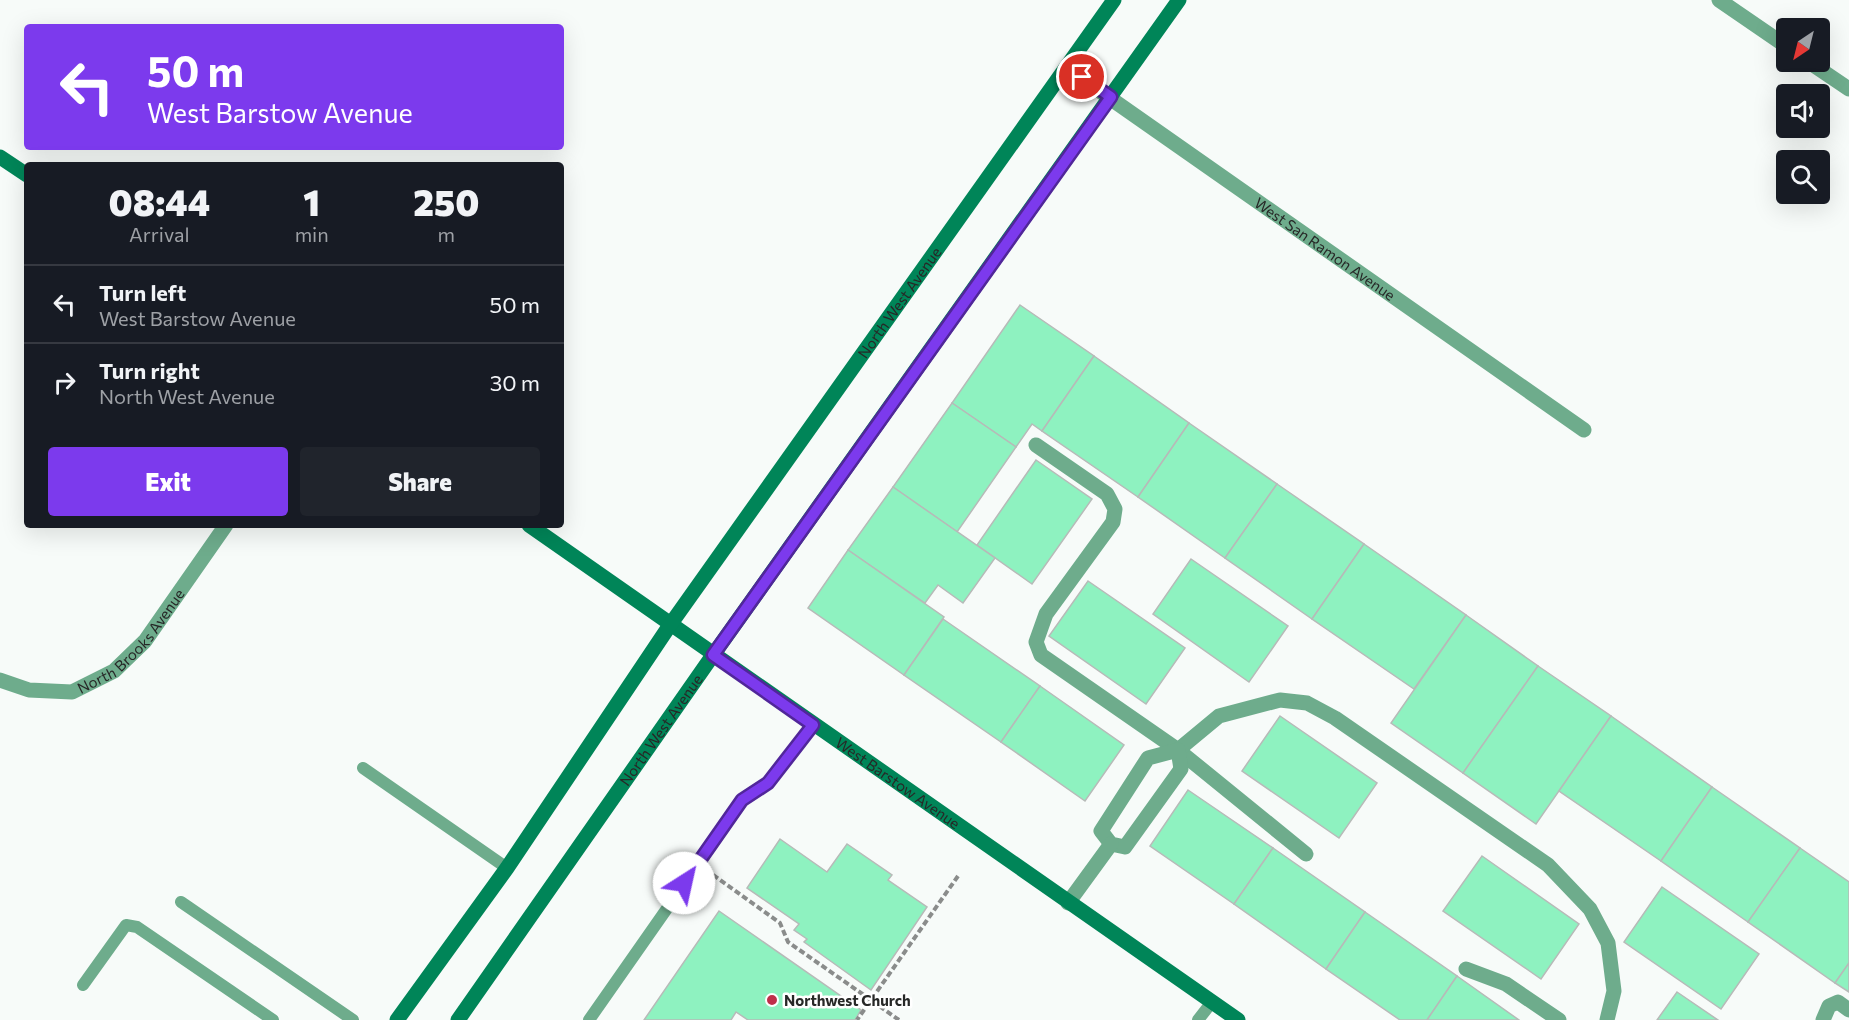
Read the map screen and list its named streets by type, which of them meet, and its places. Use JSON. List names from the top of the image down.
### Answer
{
  "streets": {
    "main road": ["North West Avenue", "West Barstow Avenue"],
    "street": ["West San Ramon Avenue", "North Brooks Avenue"]
  },
  "crossings": [
    ["West San Ramon Avenue", "North West Avenue"],
    ["North West Avenue", "West Barstow Avenue"]
  ],
  "places": ["Northwest Church"],
  "north": "bottom left",
  "page": {
    "turn": ["50 m", "West Barstow Avenue"],
    "eta": [
      "08:44",
      "Arrival",
      "1",
      "min",
      "250",
      "m"
    ],
    "list": [
      {
        "name": "Turn left",
        "note": "West Barstow Avenue",
        "value": "50 m"
      },
      {
        "name": "Turn right",
        "note": "North West Avenue",
        "value": "30 m"
      }
    ],
    "buttons": ["Exit", "Share"]
  }
}
